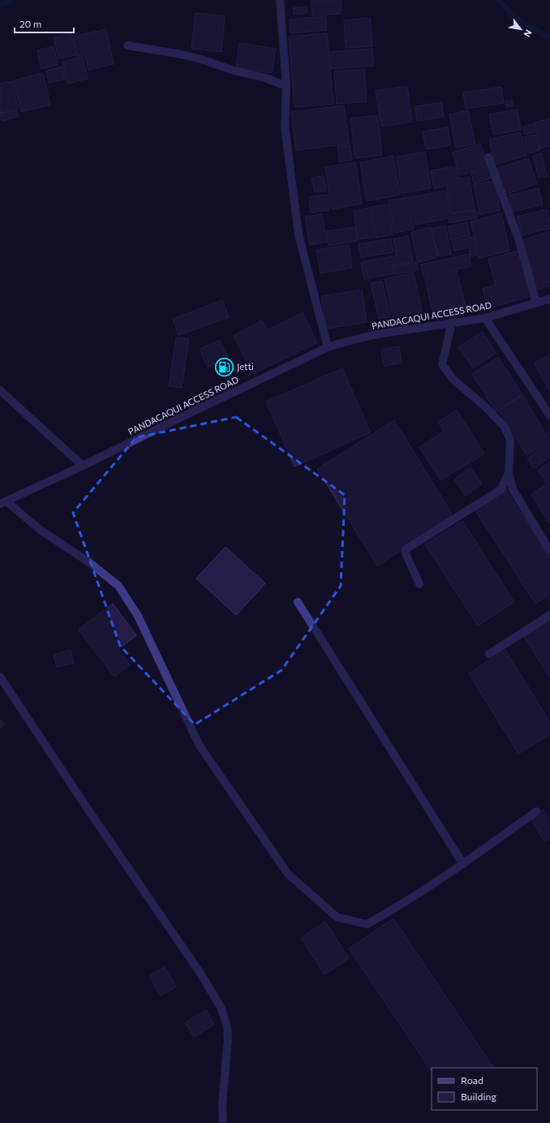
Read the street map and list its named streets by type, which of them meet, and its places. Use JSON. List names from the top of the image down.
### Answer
{
  "streets": {
    "street": ["PANDACAQUI ACCESS ROAD"]
  },
  "places": {
    "fuel station": ["Jetti"]
  },
  "legend": ["Road", "Building"],
  "scale_bar": "20 m",
  "north": "bottom right"
}
